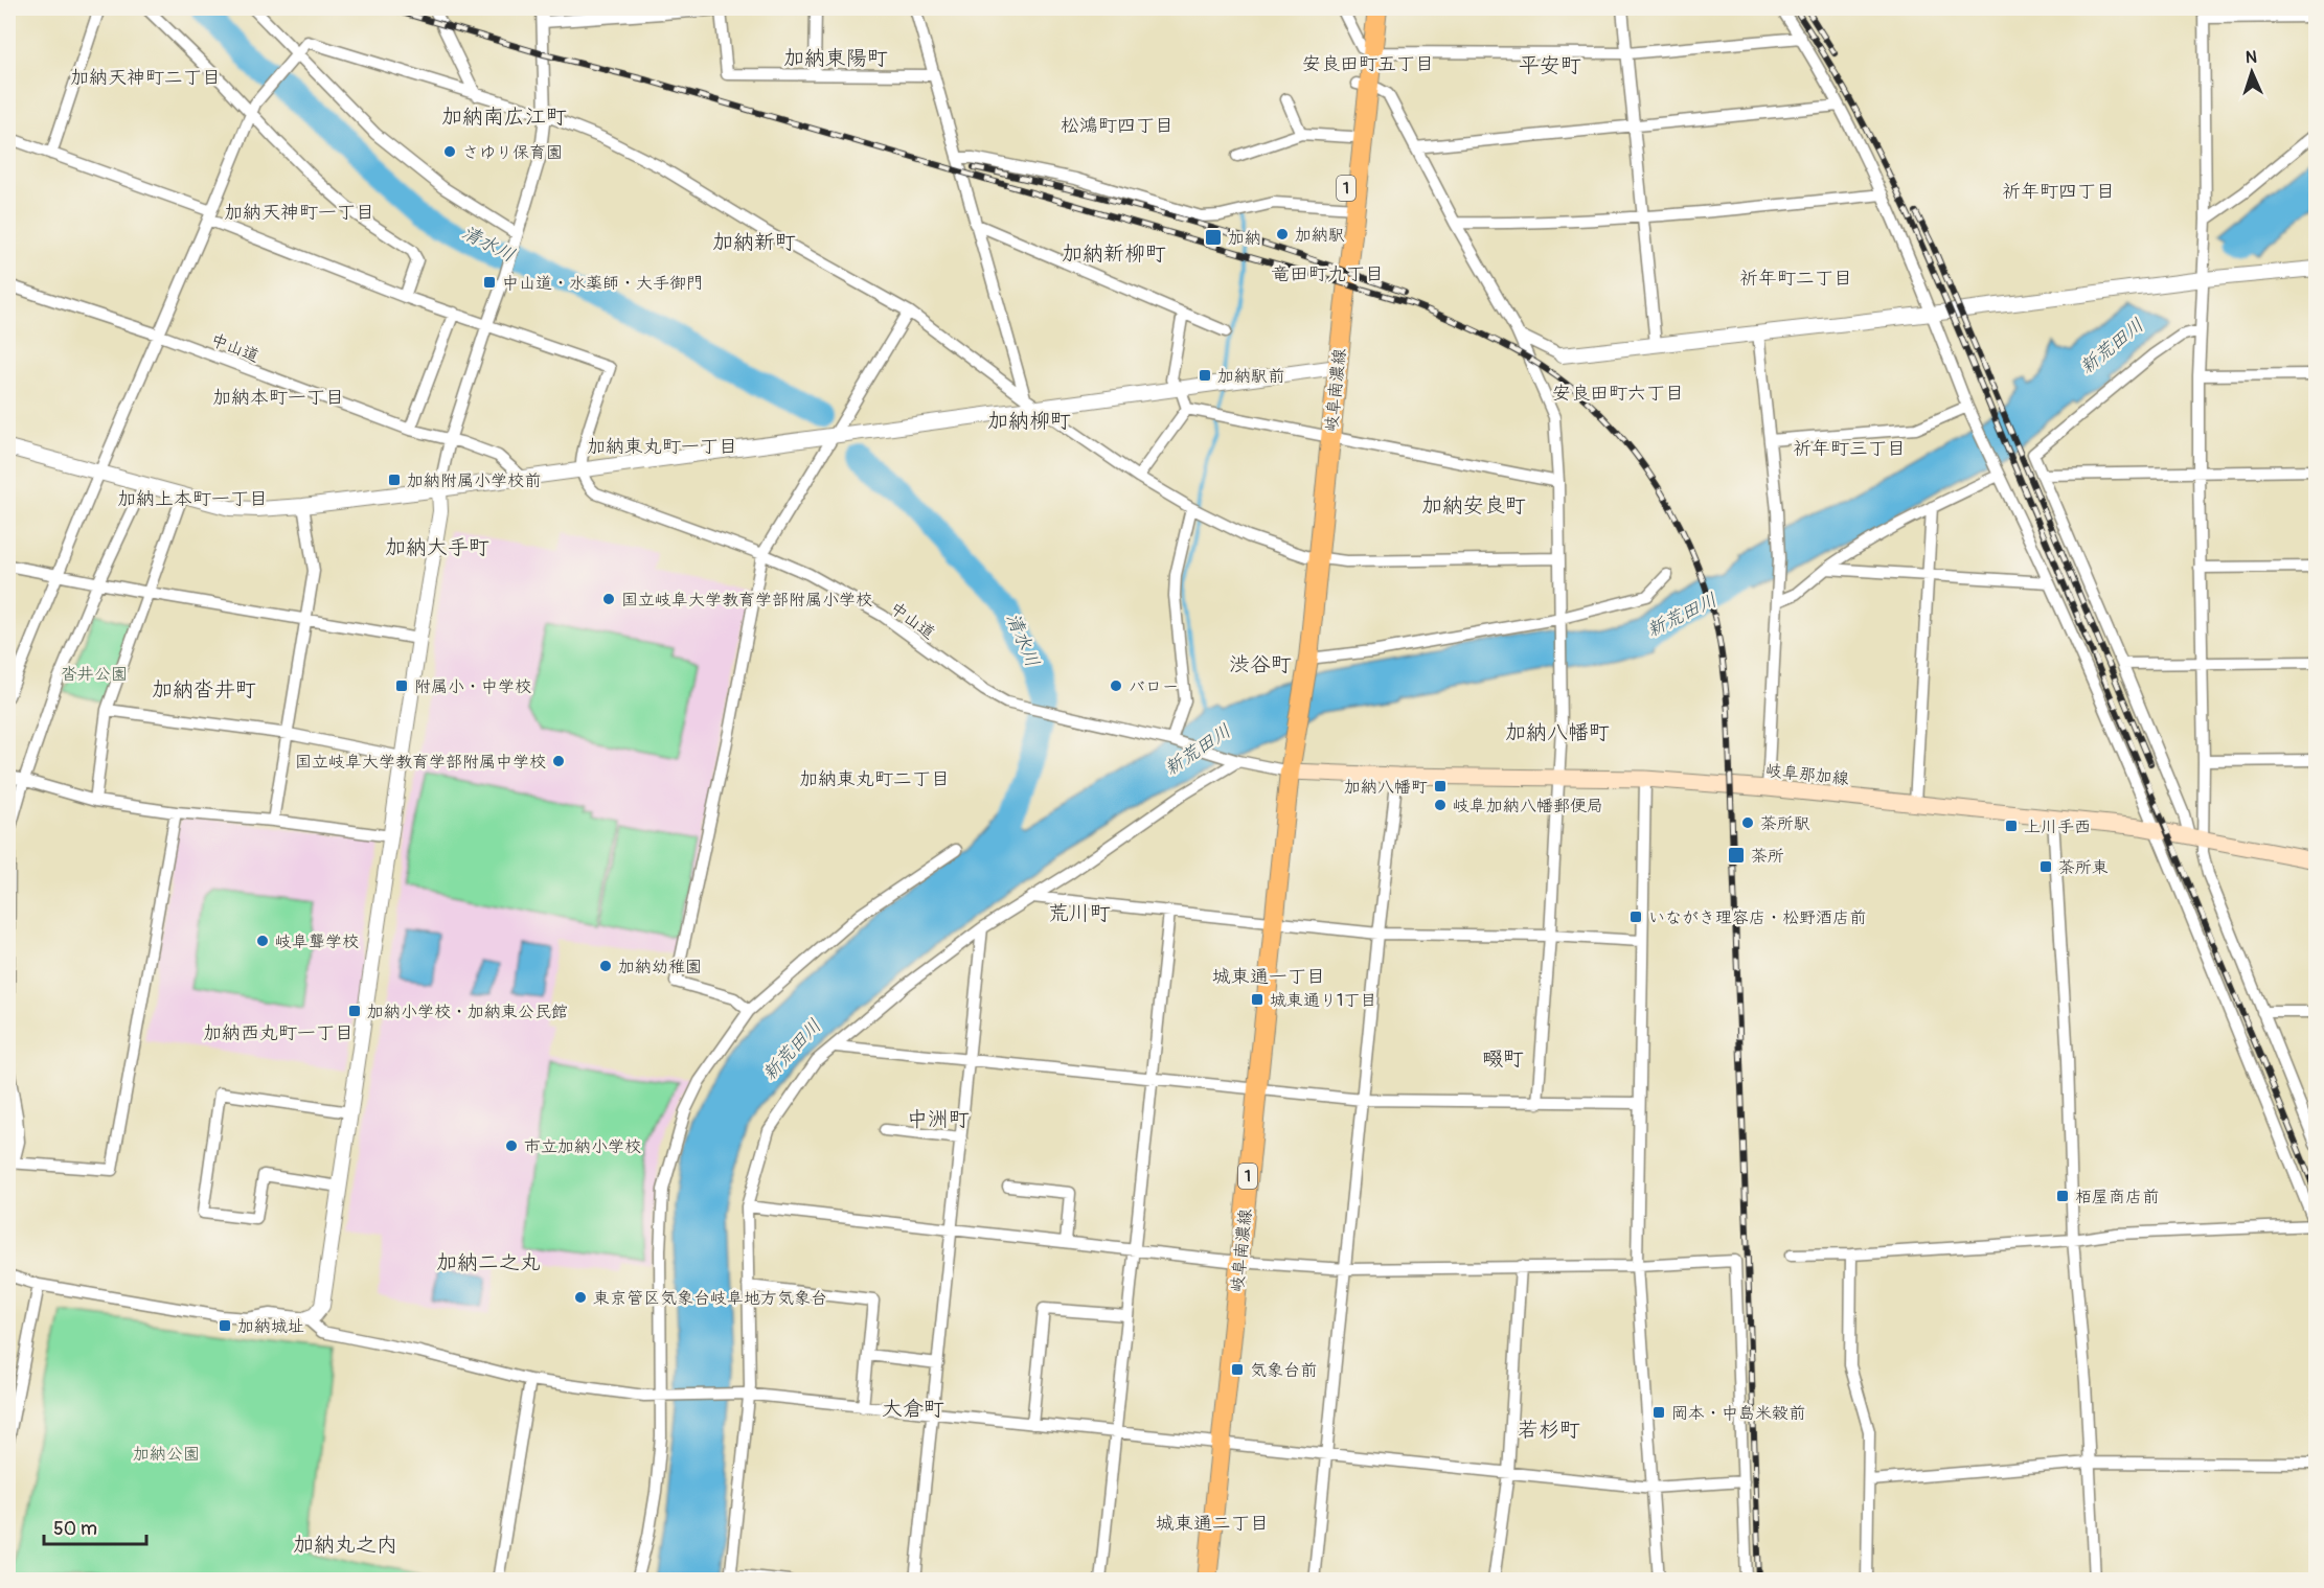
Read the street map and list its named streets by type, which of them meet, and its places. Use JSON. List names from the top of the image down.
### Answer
{
  "streets": {
    "main road": ["1", "岐阜南濃線", "岐阜那加線"],
    "street": ["中山道"]
  },
  "crossings": [
    ["中山道", "岐阜南濃線"],
    ["中山道", "岐阜那加線"],
    ["岐阜南濃線", "岐阜那加線"]
  ],
  "districts": [
    "加納東陽町",
    "安良田町五丁目",
    "平安町",
    "加納天神町二丁目",
    "加納南広江町",
    "松鴻町四丁目",
    "祈年町四丁目",
    "加納天神町一丁目",
    "加納新町",
    "加納新柳町",
    "竜田町九丁目",
    "祈年町二丁目",
    "安良田町六丁目",
    "加納本町一丁目",
    "加納柳町",
    "加納東丸町一丁目",
    "祈年町三丁目",
    "加納上本町一丁目",
    "加納安良町",
    "加納大手町",
    "渋谷町",
    "加納沓井町",
    "加納八幡町",
    "加納東丸町二丁目",
    "荒川町",
    "城東通一丁目",
    "加納西丸町一丁目",
    "畷町",
    "中洲町",
    "加納二之丸",
    "大倉町",
    "若杉町",
    "城東通二丁目",
    "加納丸之内"
  ],
  "water": ["清水川", "新荒田川"],
  "parks": ["沓井公園", "加納公園"],
  "places": {
    "other": [
      "さゆり保育園",
      "加納駅",
      "国立岐阜大学教育学部附属小学校",
      "バロー",
      "国立岐阜大学教育学部附属中学校",
      "岐阜加納八幡郵便局",
      "茶所駅",
      "岐阜聾学校",
      "加納幼稚園",
      "市立加納小学校",
      "東京管区気象台岐阜地方気象台"
    ],
    "transit": [
      "加納",
      "中山道・水薬師・大手御門",
      "加納駅前",
      "加納附属小学校前",
      "附属小・中学校",
      "加納八幡町",
      "上川手西",
      "茶所",
      "茶所東",
      "いながき理容店・松野酒店前",
      "城東通り1丁目",
      "加納小学校・加納東公民館",
      "栢屋商店前",
      "加納城址",
      "気象台前",
      "岡本・中島米穀前"
    ]
  },
  "scale_bar": "50 m",
  "north": "top"
}
